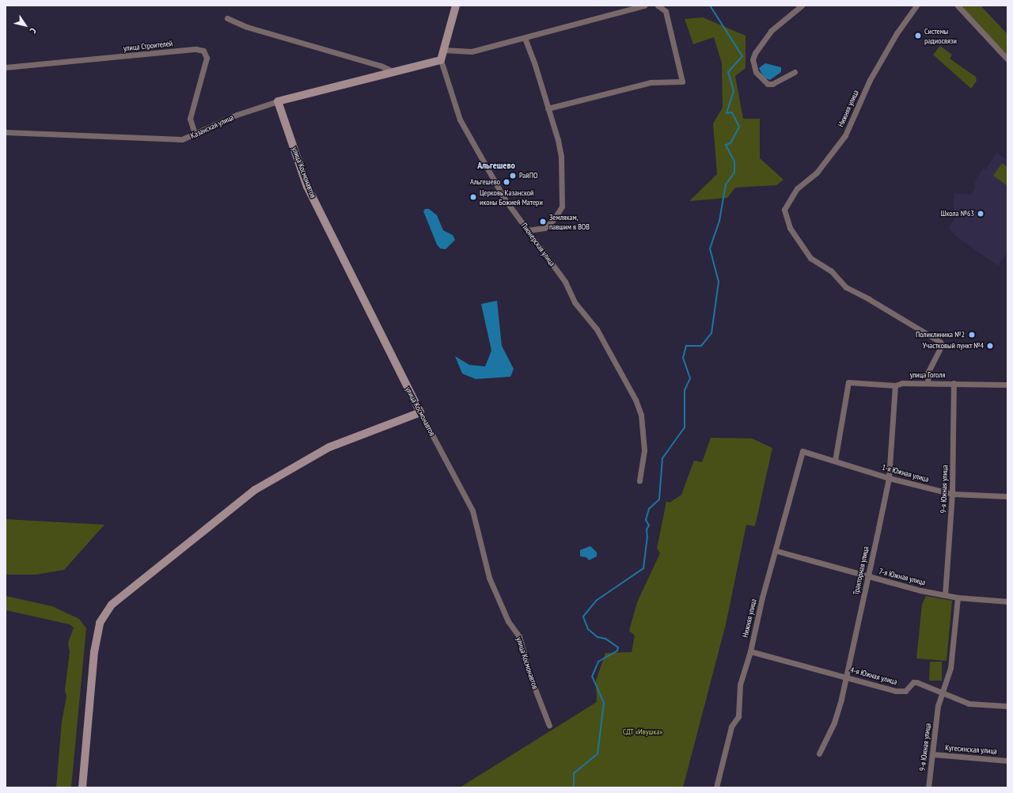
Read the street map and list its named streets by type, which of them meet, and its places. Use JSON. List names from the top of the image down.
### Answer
{
  "streets": {
    "street": [
      "улица Строителей",
      "Нижняя улица",
      "Казанская улица",
      "улица Космонавтов",
      "Пионерская улица",
      "улица Гоголя",
      "1-я Южная улица",
      "9-я Южная улица",
      "Тракторная улица",
      "7-я Южная улица",
      "4-я Южная улица",
      "Кугесинская улица"
    ]
  },
  "crossings": [
    ["улица Строителей", "Казанская улица"],
    ["Нижняя улица", "улица Гоголя"],
    ["Нижняя улица", "1-я Южная улица"],
    ["Нижняя улица", "7-я Южная улица"],
    ["Нижняя улица", "4-я Южная улица"],
    ["Казанская улица", "улица Космонавтов"],
    ["Казанская улица", "Пионерская улица"],
    ["улица Гоголя", "1-я Южная улица"],
    ["улица Гоголя", "9-я Южная улица"],
    ["улица Гоголя", "Тракторная улица"],
    ["1-я Южная улица", "9-я Южная улица"],
    ["1-я Южная улица", "Тракторная улица"],
    ["9-я Южная улица", "7-я Южная улица"],
    ["9-я Южная улица", "4-я Южная улица"],
    ["9-я Южная улица", "Кугесинская улица"],
    ["Тракторная улица", "7-я Южная улица"],
    ["Тракторная улица", "4-я Южная улица"]
  ],
  "districts": ["Альгешево"],
  "parks": ["СДТ «Ивушка»"],
  "places": [
    "Системы радиосвязи",
    "РайПО",
    "Альгешево",
    "Церковь Казанской иконы Божией Матери",
    "Школа №63",
    "Землякам, павшим в ВОВ",
    "Поликлиника №2",
    "Участковый пункт №4"
  ],
  "north": "bottom right"
}
